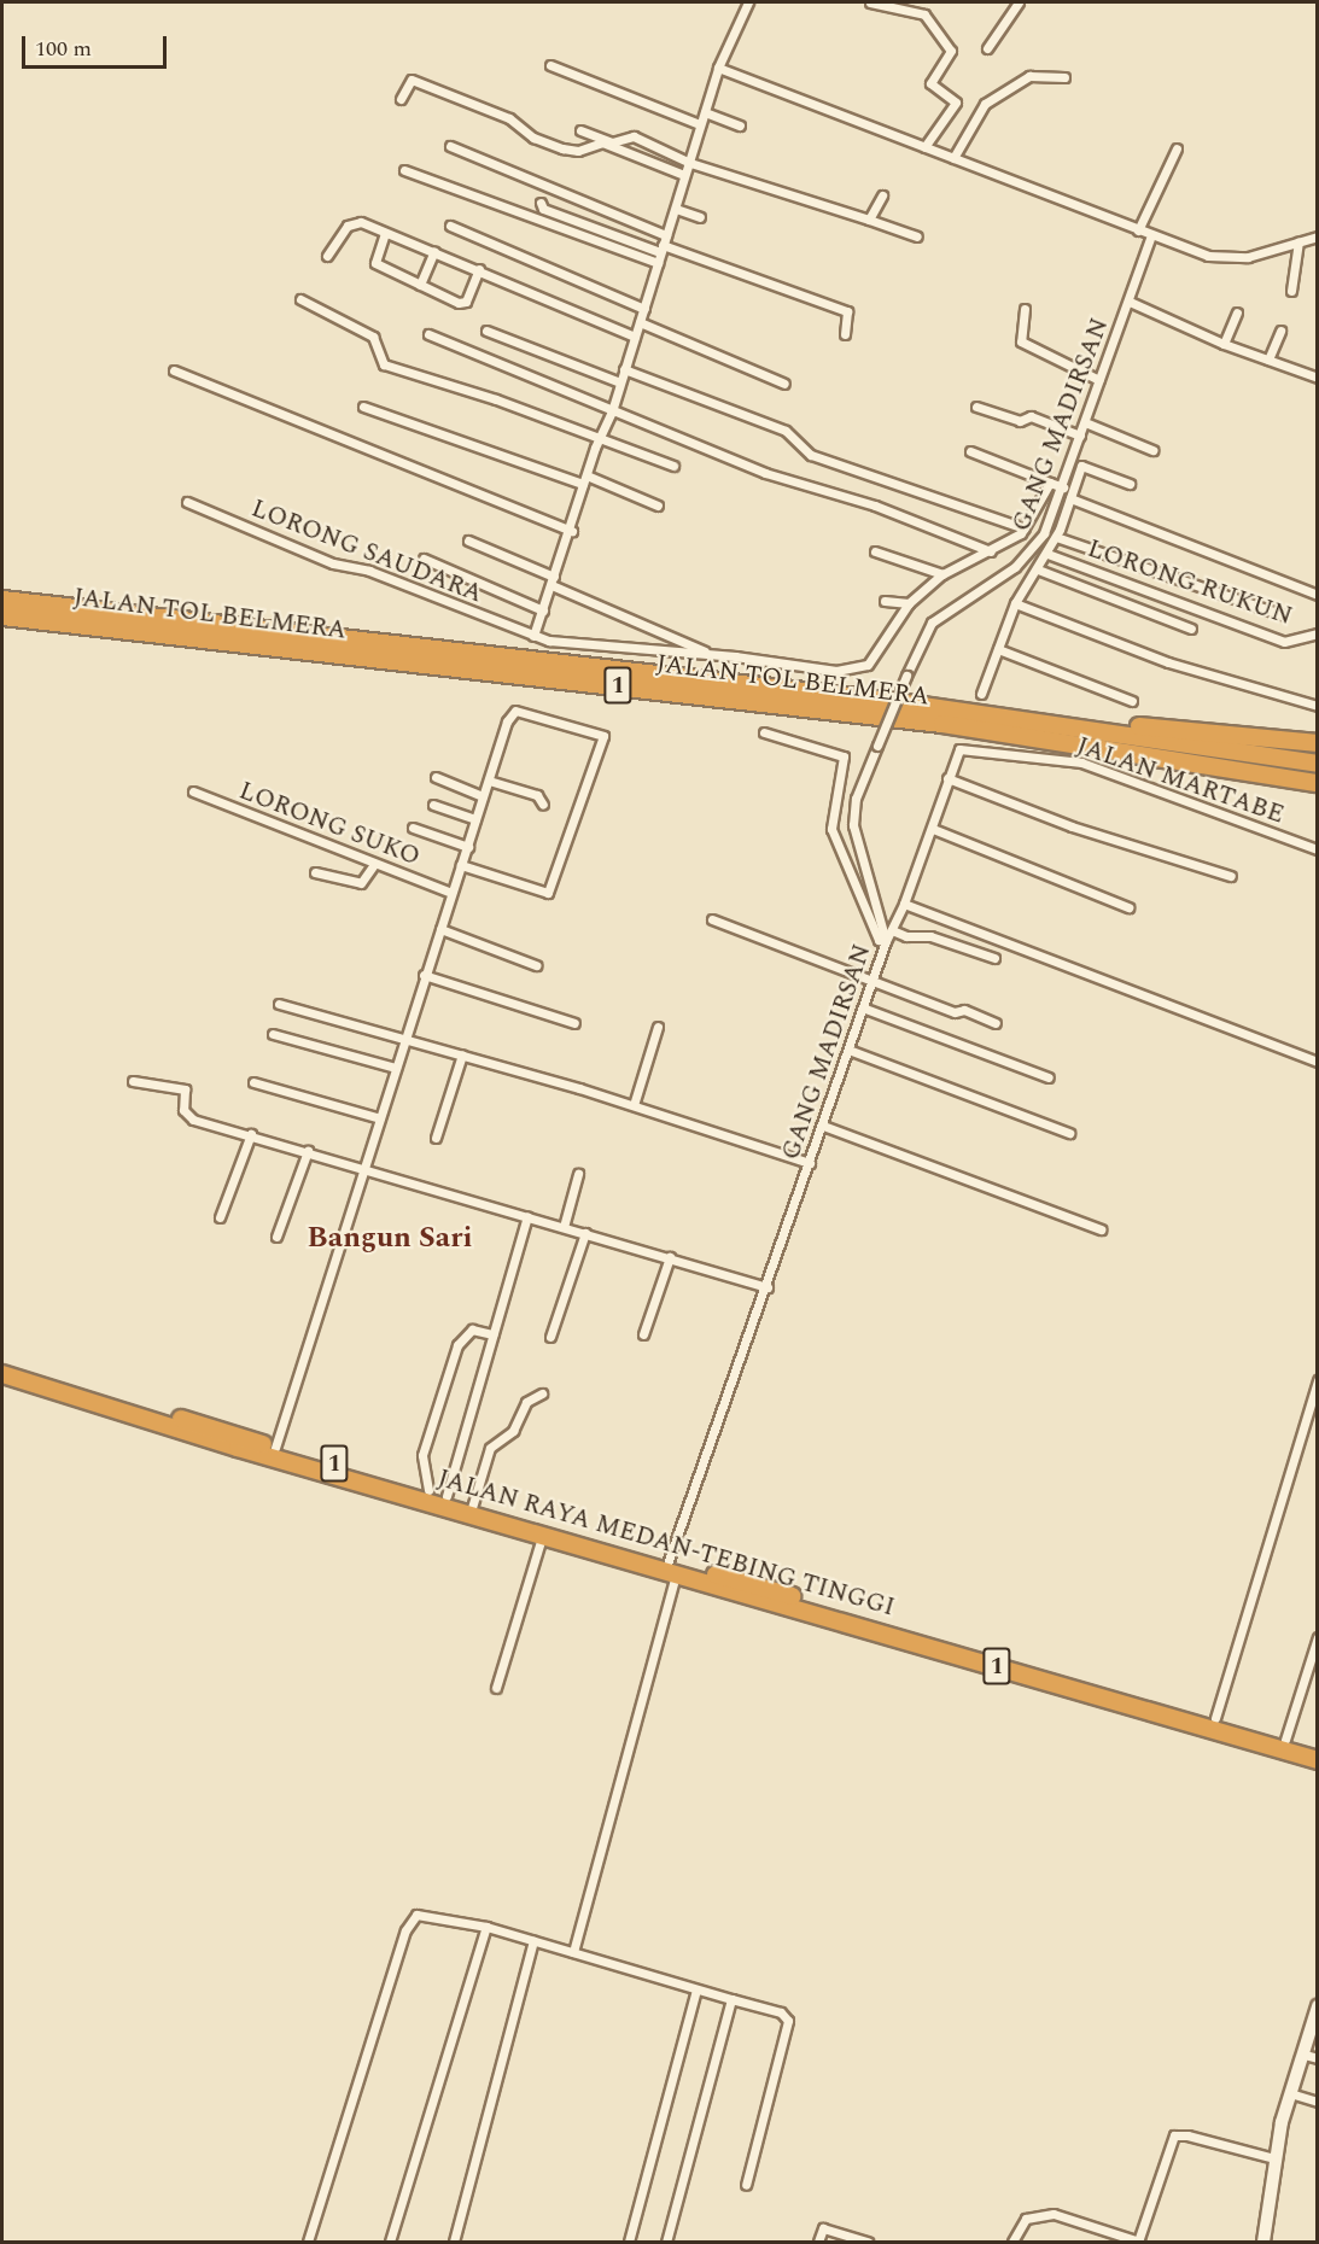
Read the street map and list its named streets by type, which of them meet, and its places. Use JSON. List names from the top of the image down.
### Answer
{
  "streets": {
    "highway": ["JALAN TOL BELMERA", "1", "JALAN RAYA MEDAN-TEBING TINGGI"],
    "street": [
      "GANG MADIRSAN",
      "LORONG SAUDARA",
      "LORONG RUKUN",
      "JALAN MARTABE",
      "LORONG SUKO"
    ]
  },
  "crossings": [
    ["GANG MADIRSAN", "JALAN MARTABE"],
    ["GANG MADIRSAN", "JALAN RAYA MEDAN-TEBING TINGGI"],
    ["JALAN TOL BELMERA", "1"]
  ],
  "districts": ["Bangun Sari"],
  "scale_bar": "100 m"
}
